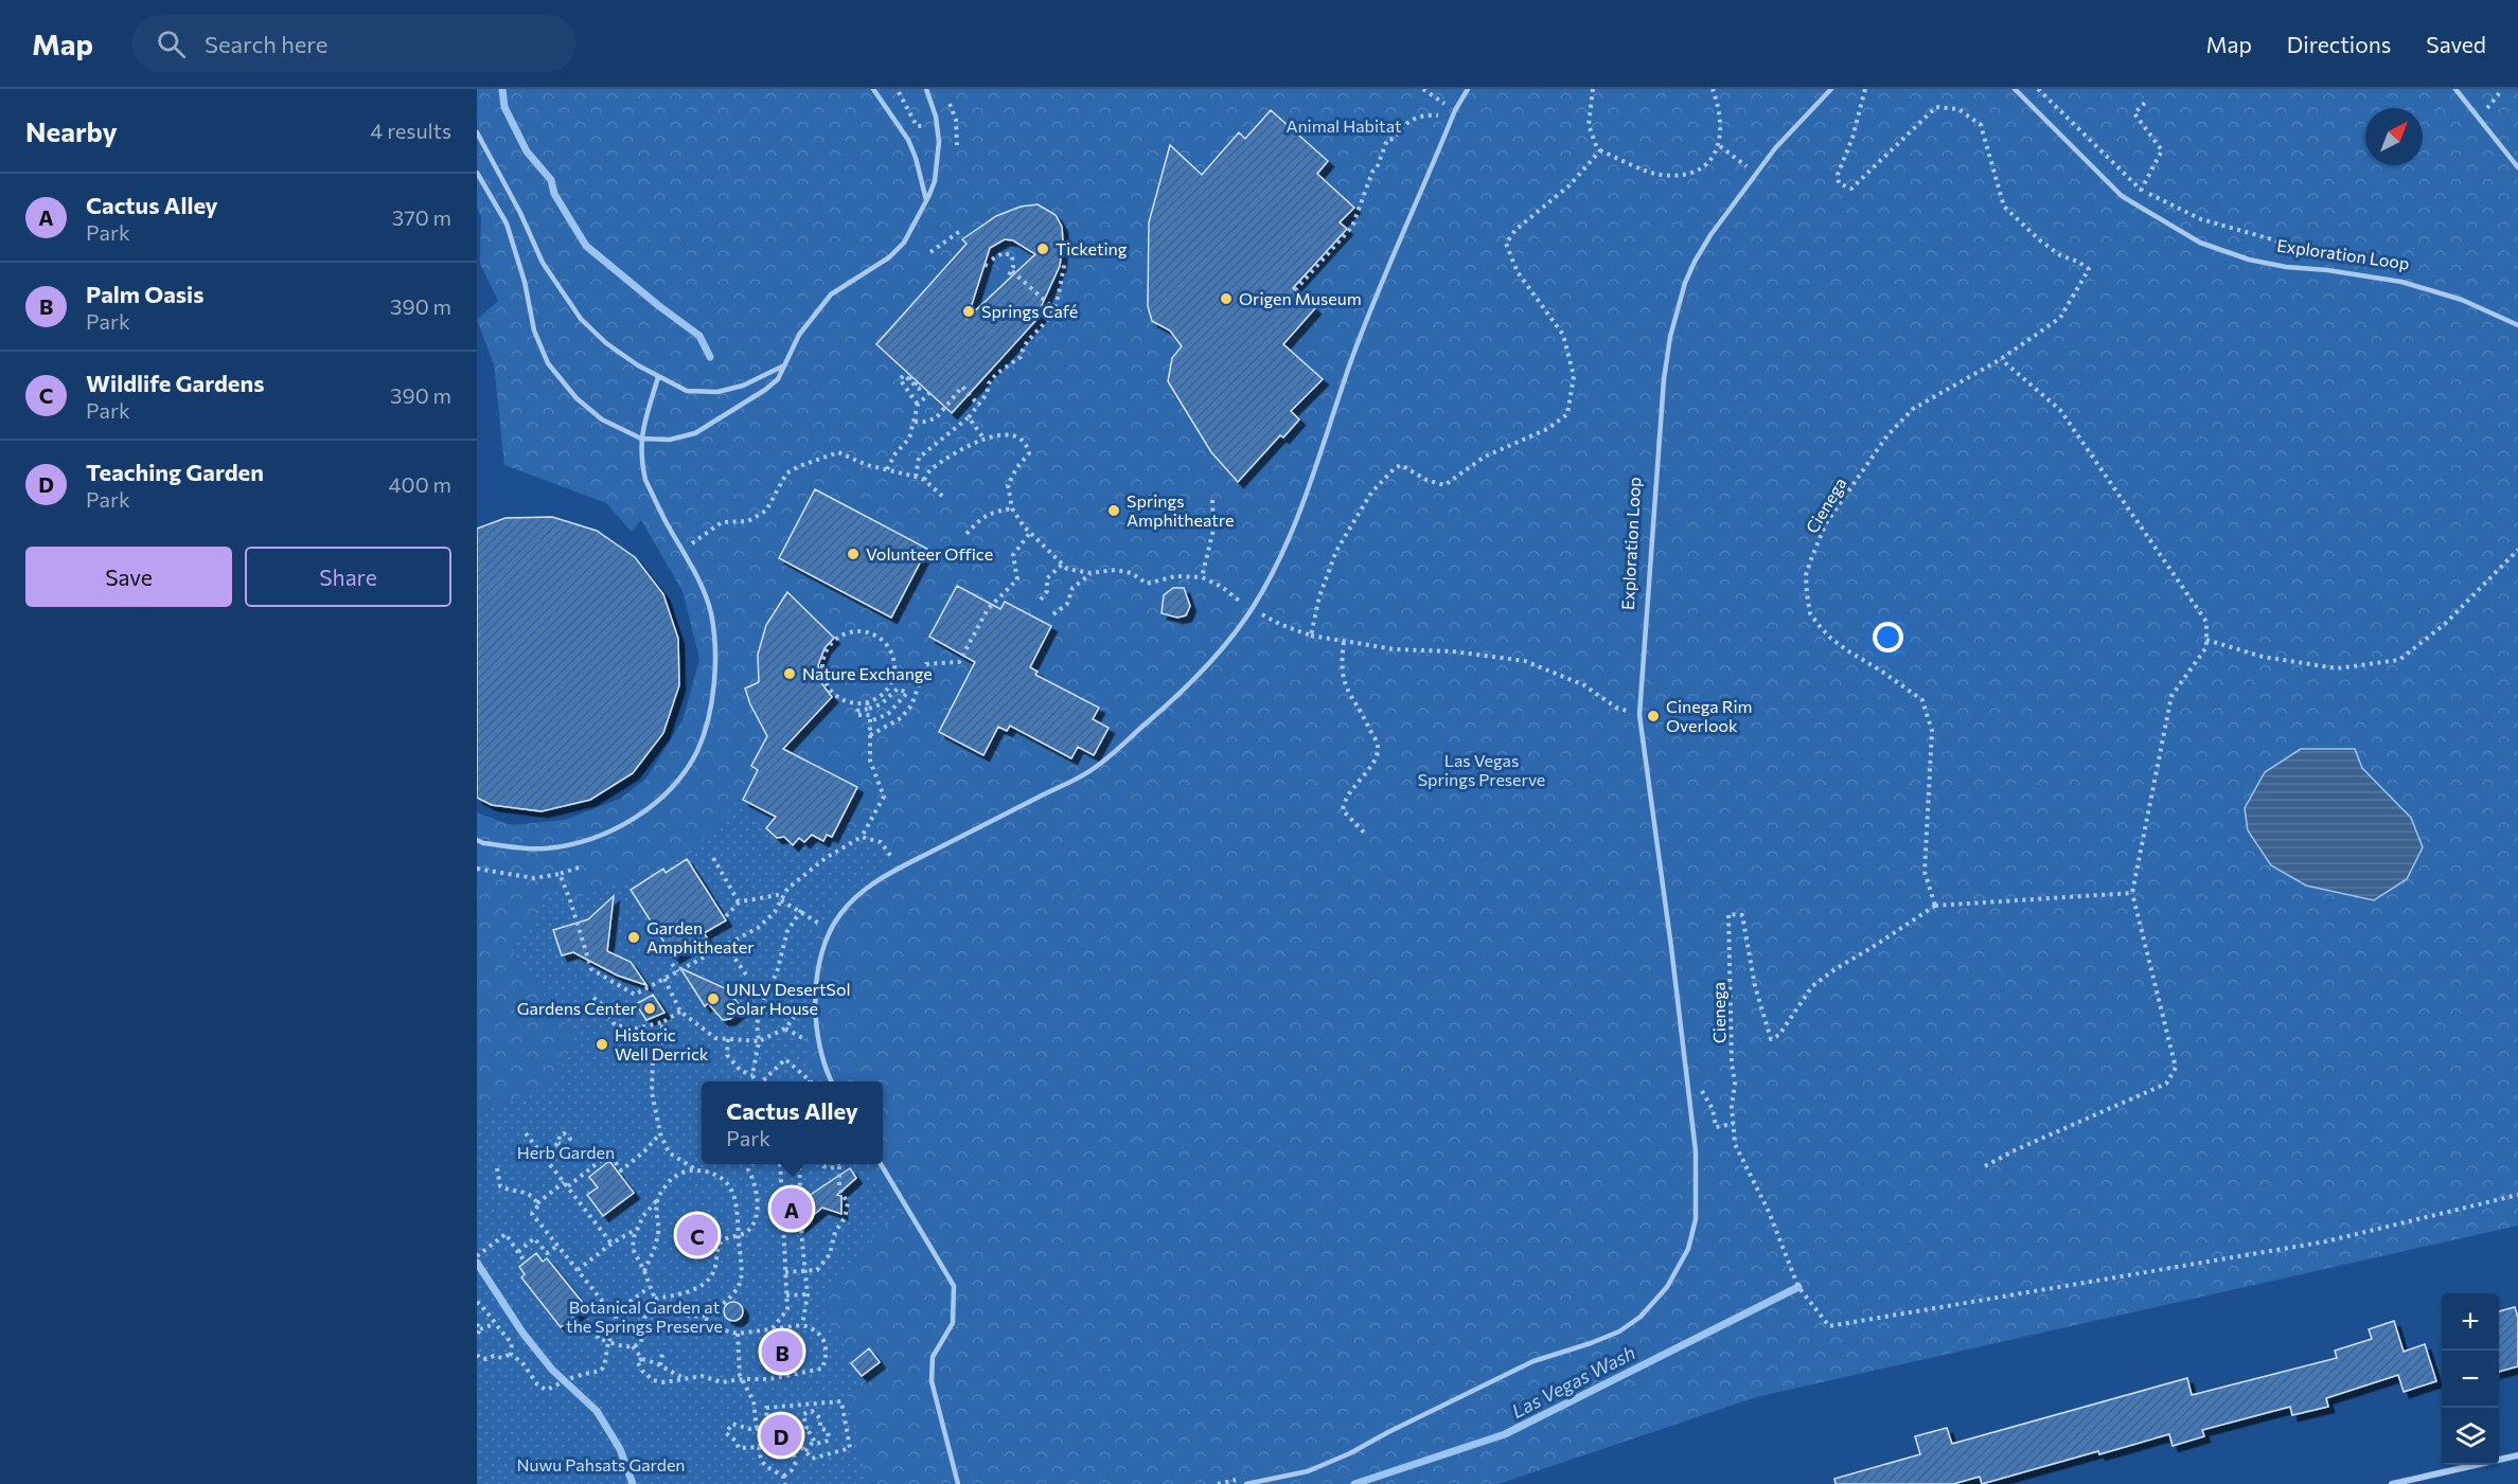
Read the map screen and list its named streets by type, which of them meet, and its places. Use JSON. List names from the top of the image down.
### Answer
{
  "streets": {
    "path": ["Cienega"]
  },
  "water": ["Las Vegas Wash"],
  "parks": [
    "Animal Habitat",
    "Las Vegas Springs Preserve",
    "Herb Garden",
    "Botanical Garden at the Springs Preserve",
    "Nuwu Pahsats Garden"
  ],
  "places": [
    "Ticketing",
    "Origen Museum",
    "Springs Café",
    "Springs Amphitheatre",
    "Volunteer Office",
    "Nature Exchange",
    "Cinega Rim Overlook",
    "Garden Amphitheater",
    "UNLV DesertSol Solar House",
    "Gardens Center",
    "Historic Well Derrick"
  ],
  "north": "top right",
  "page": {
    "header": "Map",
    "search": "Search here",
    "nav": ["Map", "Directions", "Saved"],
    "heading": ["Nearby", "4 results"],
    "list": [
      {
        "mark": "A",
        "name": "Cactus Alley",
        "note": "Park",
        "value": "370 m"
      },
      {
        "mark": "B",
        "name": "Palm Oasis",
        "note": "Park",
        "value": "390 m"
      },
      {
        "mark": "C",
        "name": "Wildlife Gardens",
        "note": "Park",
        "value": "390 m"
      },
      {
        "mark": "D",
        "name": "Teaching Garden",
        "note": "Park",
        "value": "400 m"
      }
    ],
    "buttons": ["Save", "Share"],
    "popup": ["Cactus Alley", "Park"],
    "pins": [
      "A",
      "C",
      "B",
      "D"
    ],
    "map_buttons": ["+", "−"]
  }
}
